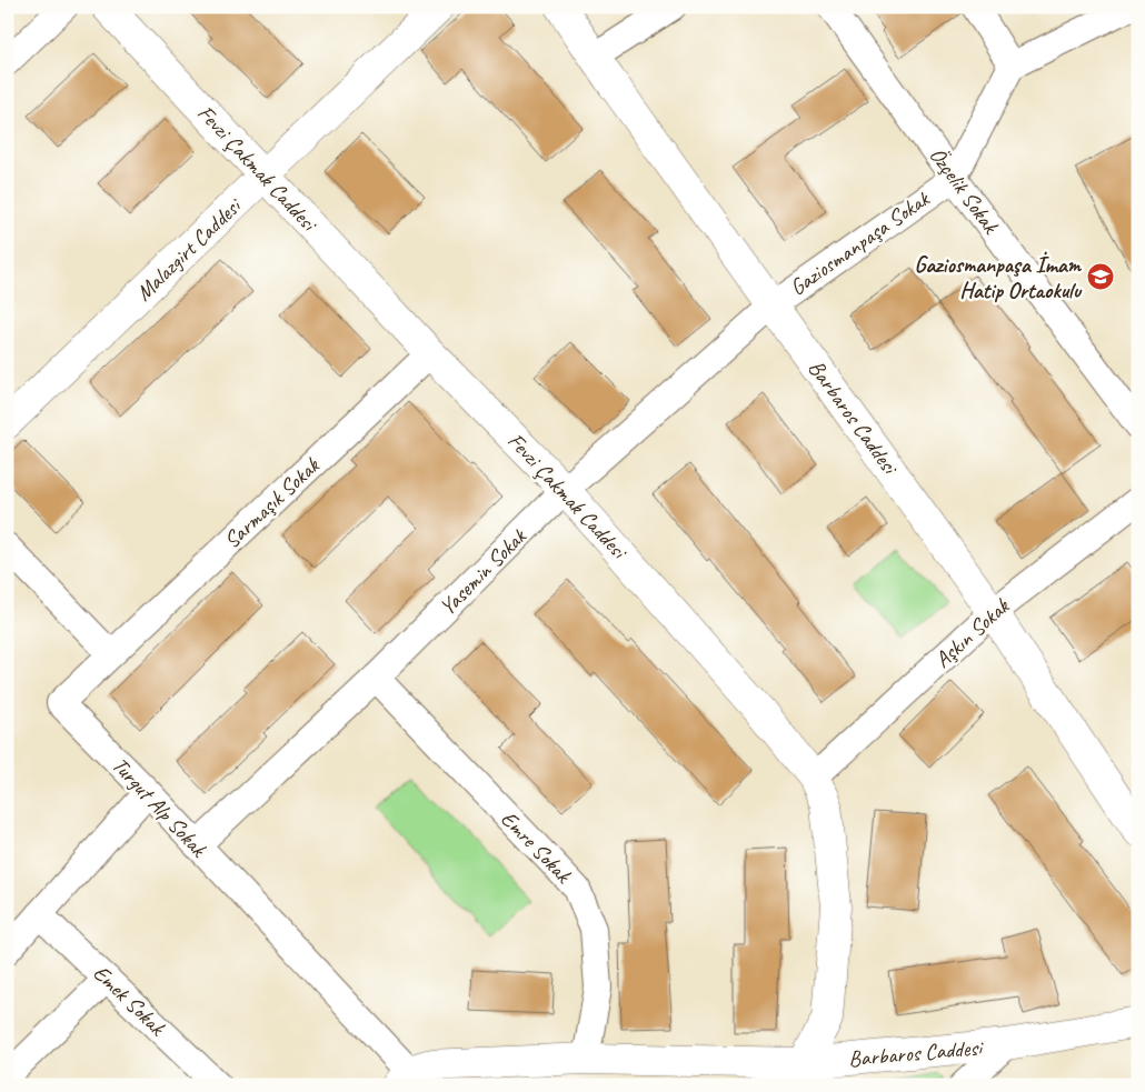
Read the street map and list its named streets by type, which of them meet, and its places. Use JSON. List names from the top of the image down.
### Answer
{
  "streets": {
    "street": [
      "Fevzi Çakmak Caddesi",
      "Özçelik Sokak",
      "Gaziosmanpaşa Sokak",
      "Malazgirt Caddesi",
      "Barbaros Caddesi",
      "Sarmaşık Sokak",
      "Yasemin Sokak",
      "Aşkın Sokak",
      "Turgut Alp Sokak",
      "Emre Sokak",
      "Emek Sokak"
    ]
  },
  "crossings": [
    ["Fevzi Çakmak Caddesi", "Malazgirt Caddesi"],
    ["Fevzi Çakmak Caddesi", "Barbaros Caddesi"],
    ["Fevzi Çakmak Caddesi", "Sarmaşık Sokak"],
    ["Fevzi Çakmak Caddesi", "Yasemin Sokak"],
    ["Fevzi Çakmak Caddesi", "Aşkın Sokak"],
    ["Özçelik Sokak", "Gaziosmanpaşa Sokak"],
    ["Gaziosmanpaşa Sokak", "Barbaros Caddesi"],
    ["Gaziosmanpaşa Sokak", "Yasemin Sokak"],
    ["Barbaros Caddesi", "Yasemin Sokak"],
    ["Barbaros Caddesi", "Aşkın Sokak"],
    ["Barbaros Caddesi", "Turgut Alp Sokak"],
    ["Barbaros Caddesi", "Emre Sokak"],
    ["Sarmaşık Sokak", "Turgut Alp Sokak"],
    ["Yasemin Sokak", "Turgut Alp Sokak"],
    ["Yasemin Sokak", "Emre Sokak"]
  ],
  "places": {
    "school or university": ["Gaziosmanpaşa İmam Hatip Ortaokulu"]
  }
}
